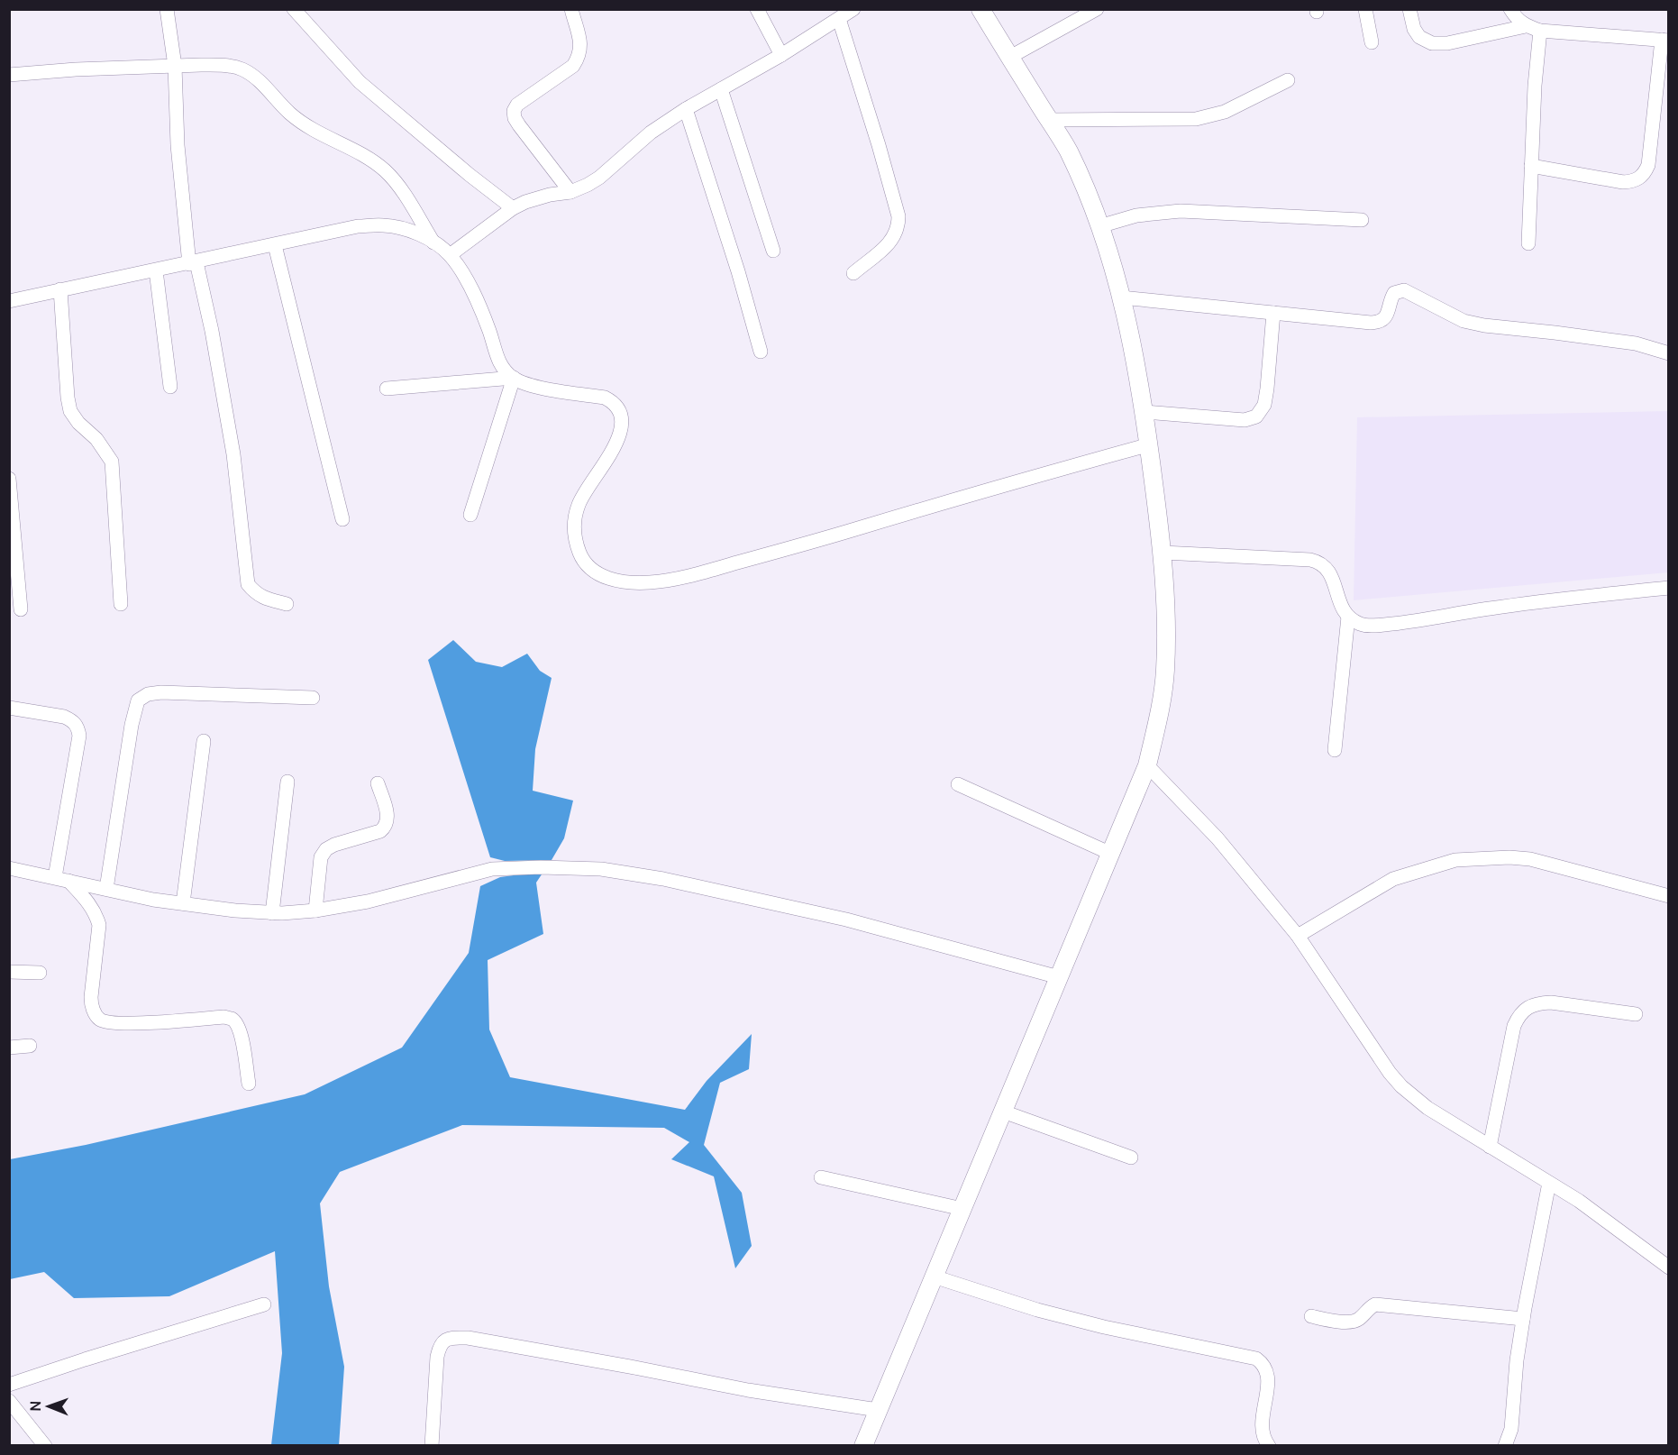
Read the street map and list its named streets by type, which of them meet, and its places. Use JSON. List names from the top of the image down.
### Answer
{
  "north": "left"
}
